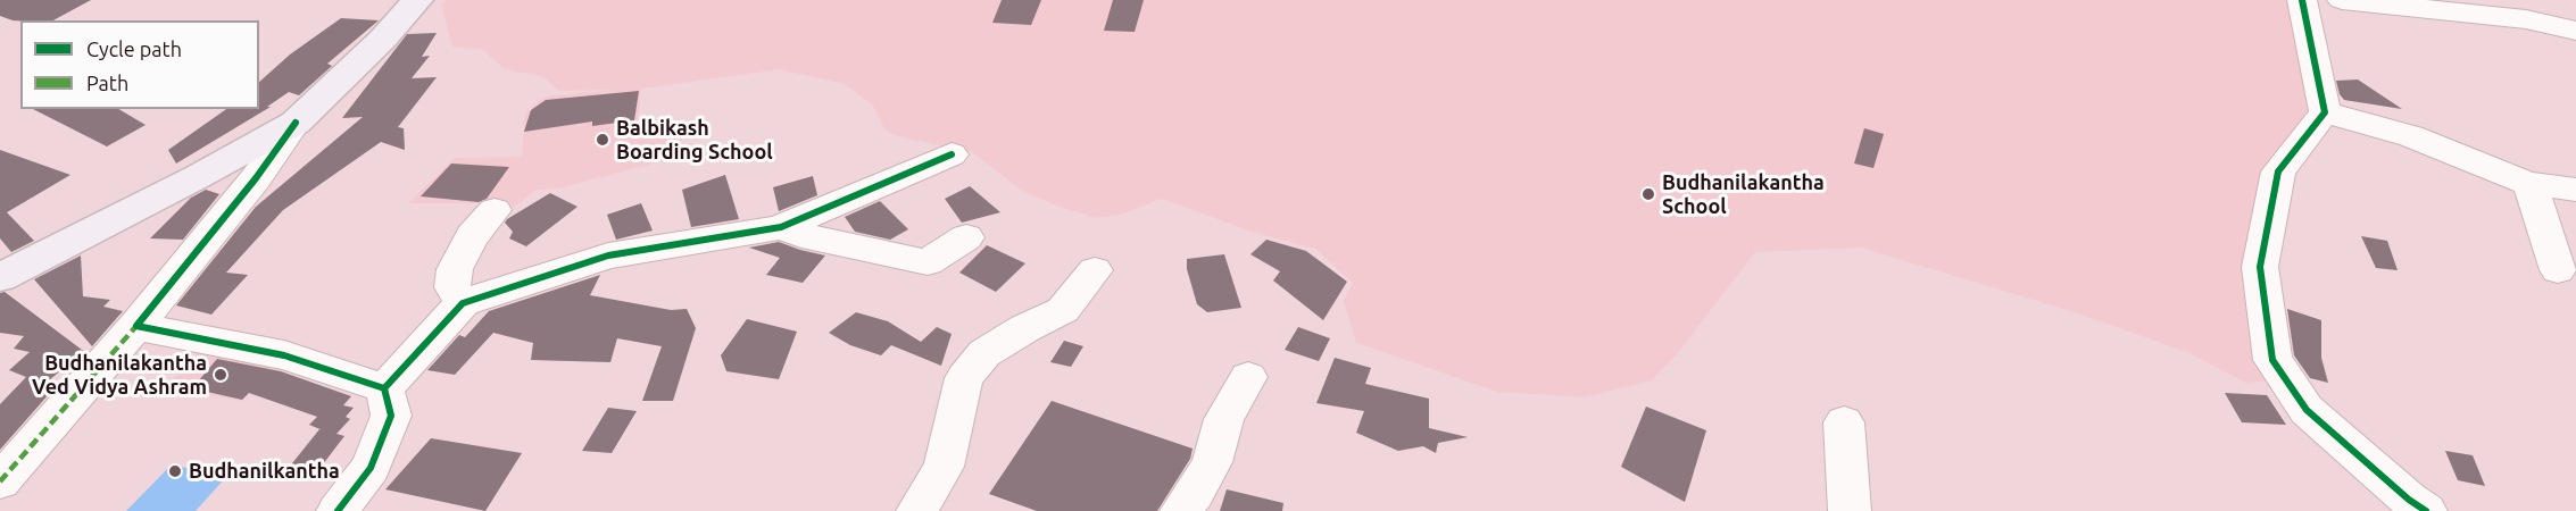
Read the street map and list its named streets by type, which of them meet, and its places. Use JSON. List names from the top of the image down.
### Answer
{
  "places": [
    "Balbikash Boarding School",
    "Budhanilakantha School",
    "Budhanilakantha Ved Vidya Ashram",
    "Budhanilkantha"
  ],
  "legend": ["Cycle path", "Path"]
}
